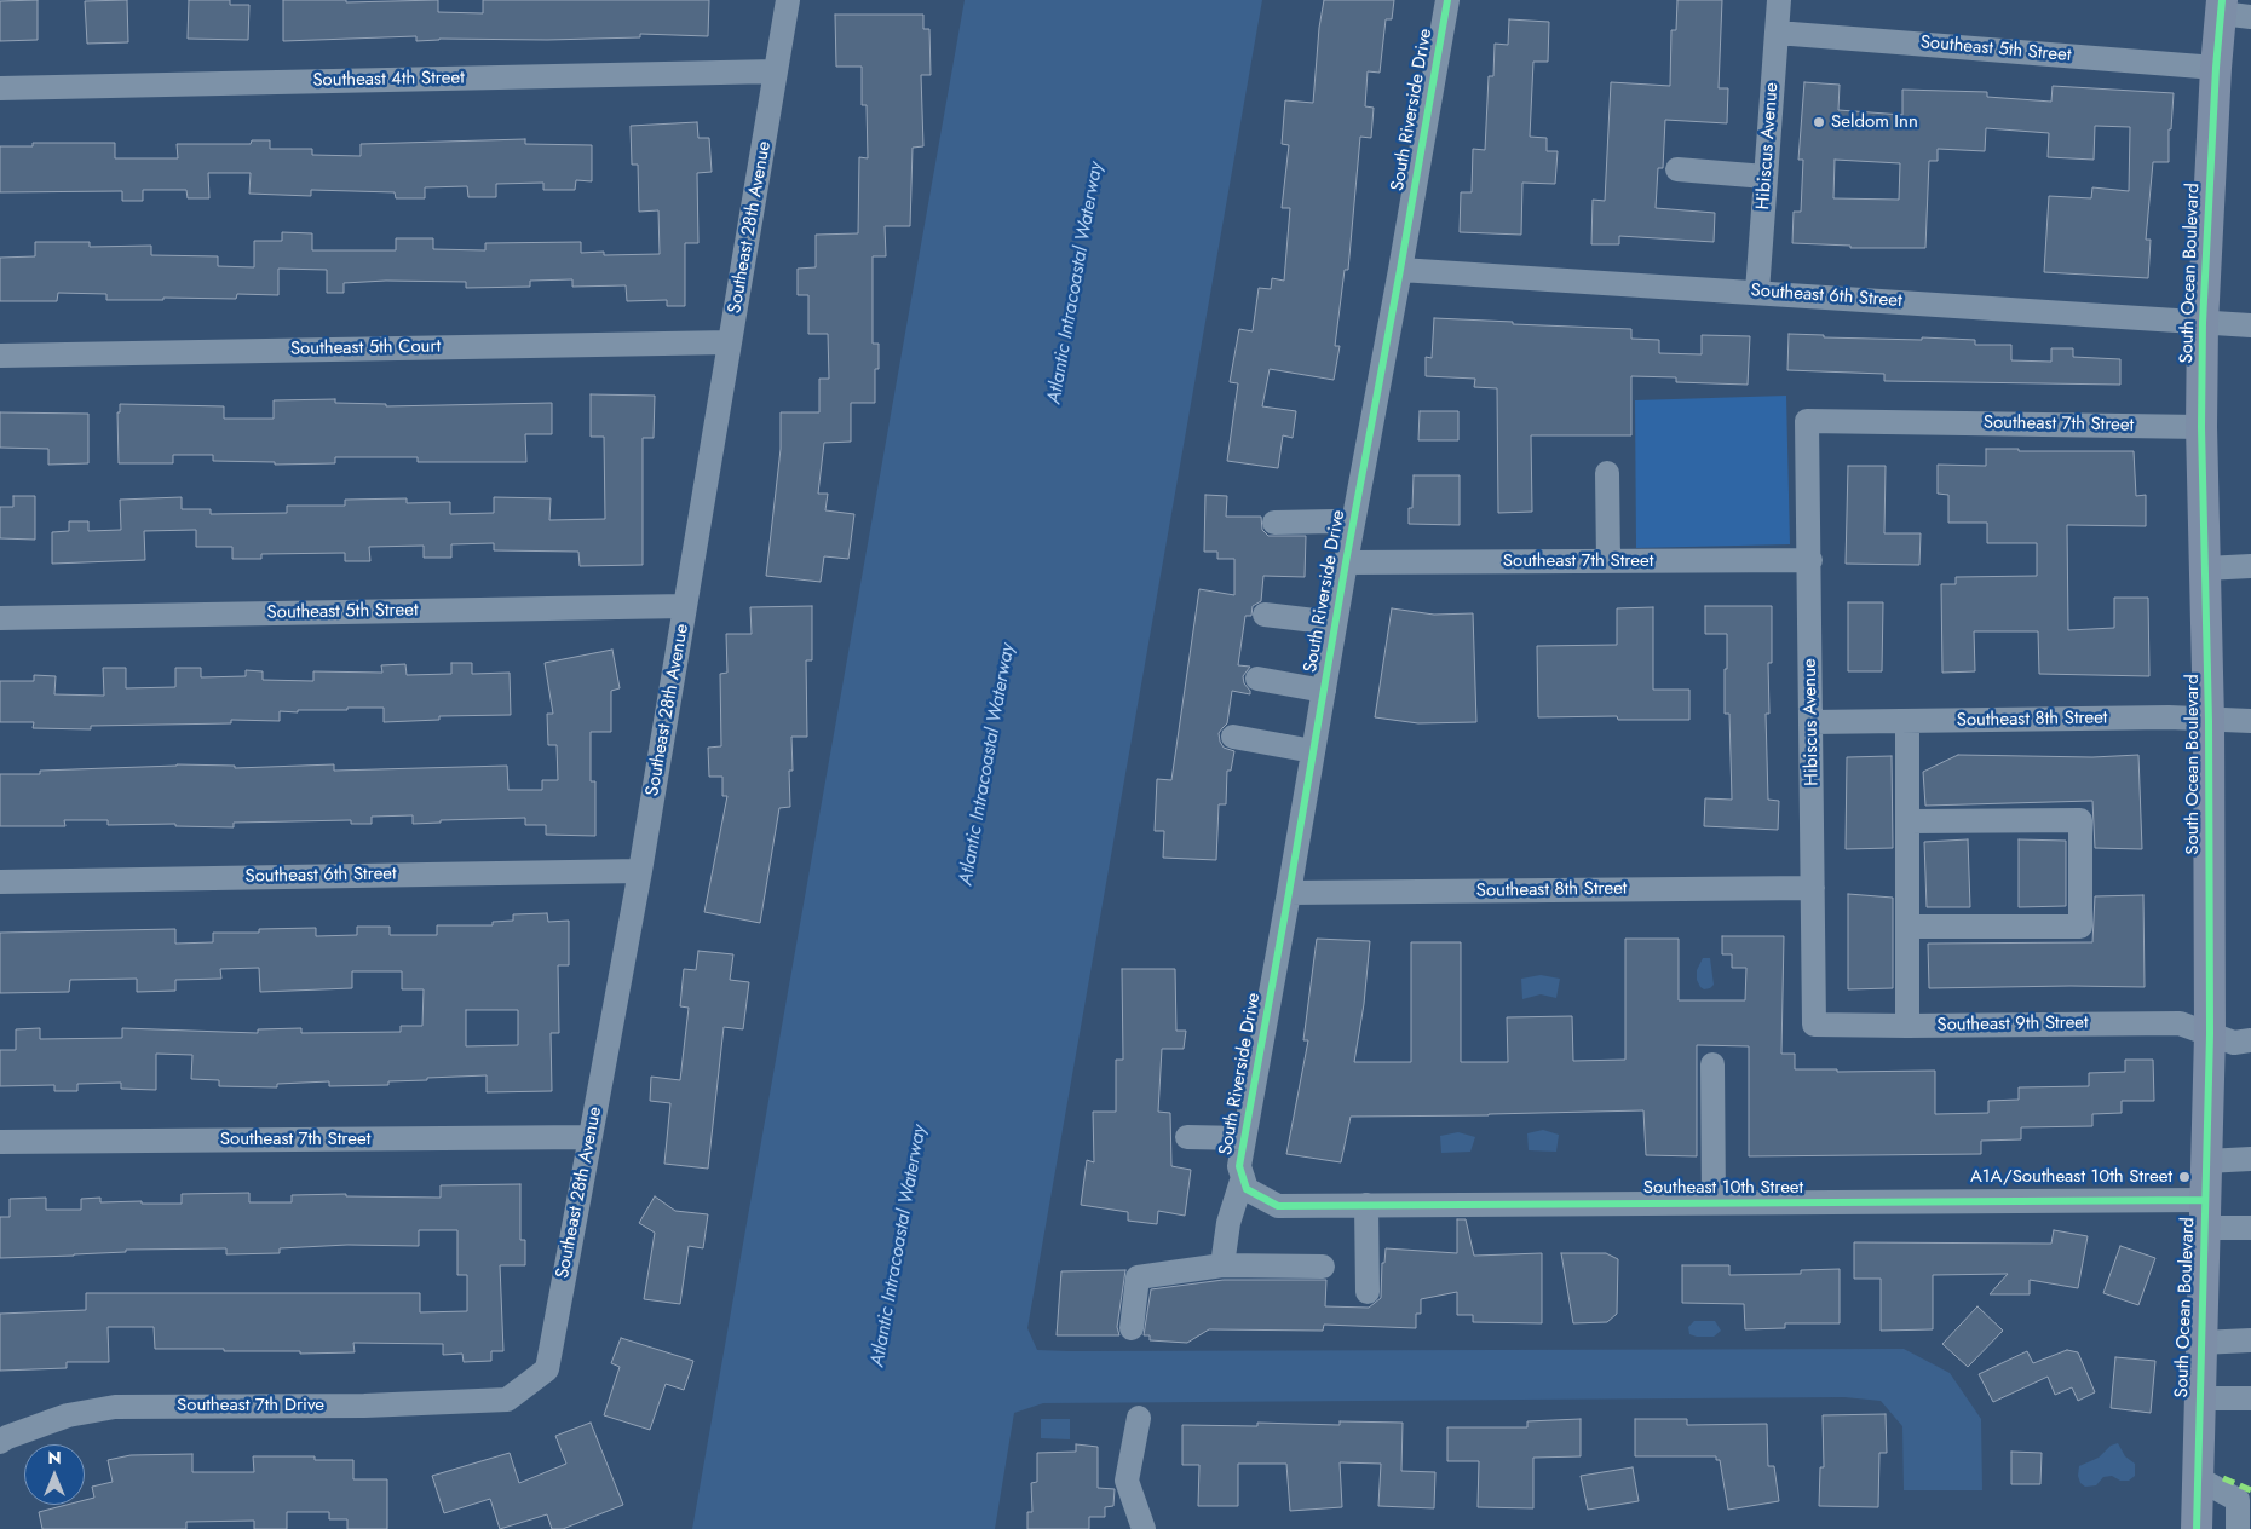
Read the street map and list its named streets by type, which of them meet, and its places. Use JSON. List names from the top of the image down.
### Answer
{
  "streets": {
    "main road": ["South Ocean Boulevard"],
    "street": [
      "Southeast 5th Street",
      "Southeast 4th Street",
      "South Riverside Drive",
      "Hibiscus Avenue",
      "Southeast 28th Avenue",
      "Southeast 6th Street",
      "Southeast 5th Court",
      "Southeast 7th Street",
      "Southeast 8th Street",
      "Southeast 9th Street",
      "Southeast 10th Street",
      "Southeast 7th Drive"
    ]
  },
  "crossings": [
    ["Southeast 5th Street", "Hibiscus Avenue"],
    ["Southeast 5th Street", "Southeast 28th Avenue"],
    ["Southeast 5th Street", "South Ocean Boulevard"],
    ["Southeast 4th Street", "Southeast 28th Avenue"],
    ["South Riverside Drive", "Southeast 6th Street"],
    ["South Riverside Drive", "Southeast 7th Street"],
    ["South Riverside Drive", "Southeast 8th Street"],
    ["South Riverside Drive", "Southeast 10th Street"],
    ["Hibiscus Avenue", "Southeast 6th Street"],
    ["Hibiscus Avenue", "Southeast 7th Street"],
    ["Hibiscus Avenue", "Southeast 8th Street"],
    ["Hibiscus Avenue", "Southeast 9th Street"],
    ["Southeast 28th Avenue", "Southeast 6th Street"],
    ["Southeast 28th Avenue", "Southeast 5th Court"],
    ["Southeast 28th Avenue", "Southeast 7th Street"],
    ["Southeast 28th Avenue", "Southeast 7th Drive"],
    ["South Ocean Boulevard", "Southeast 6th Street"],
    ["South Ocean Boulevard", "Southeast 7th Street"],
    ["South Ocean Boulevard", "Southeast 8th Street"],
    ["South Ocean Boulevard", "Southeast 9th Street"],
    ["South Ocean Boulevard", "Southeast 10th Street"]
  ],
  "water": ["Atlantic Intracoastal Waterway"],
  "places": ["Seldom Inn", "A1A/Southeast 10th Street"],
  "north": "top"
}
